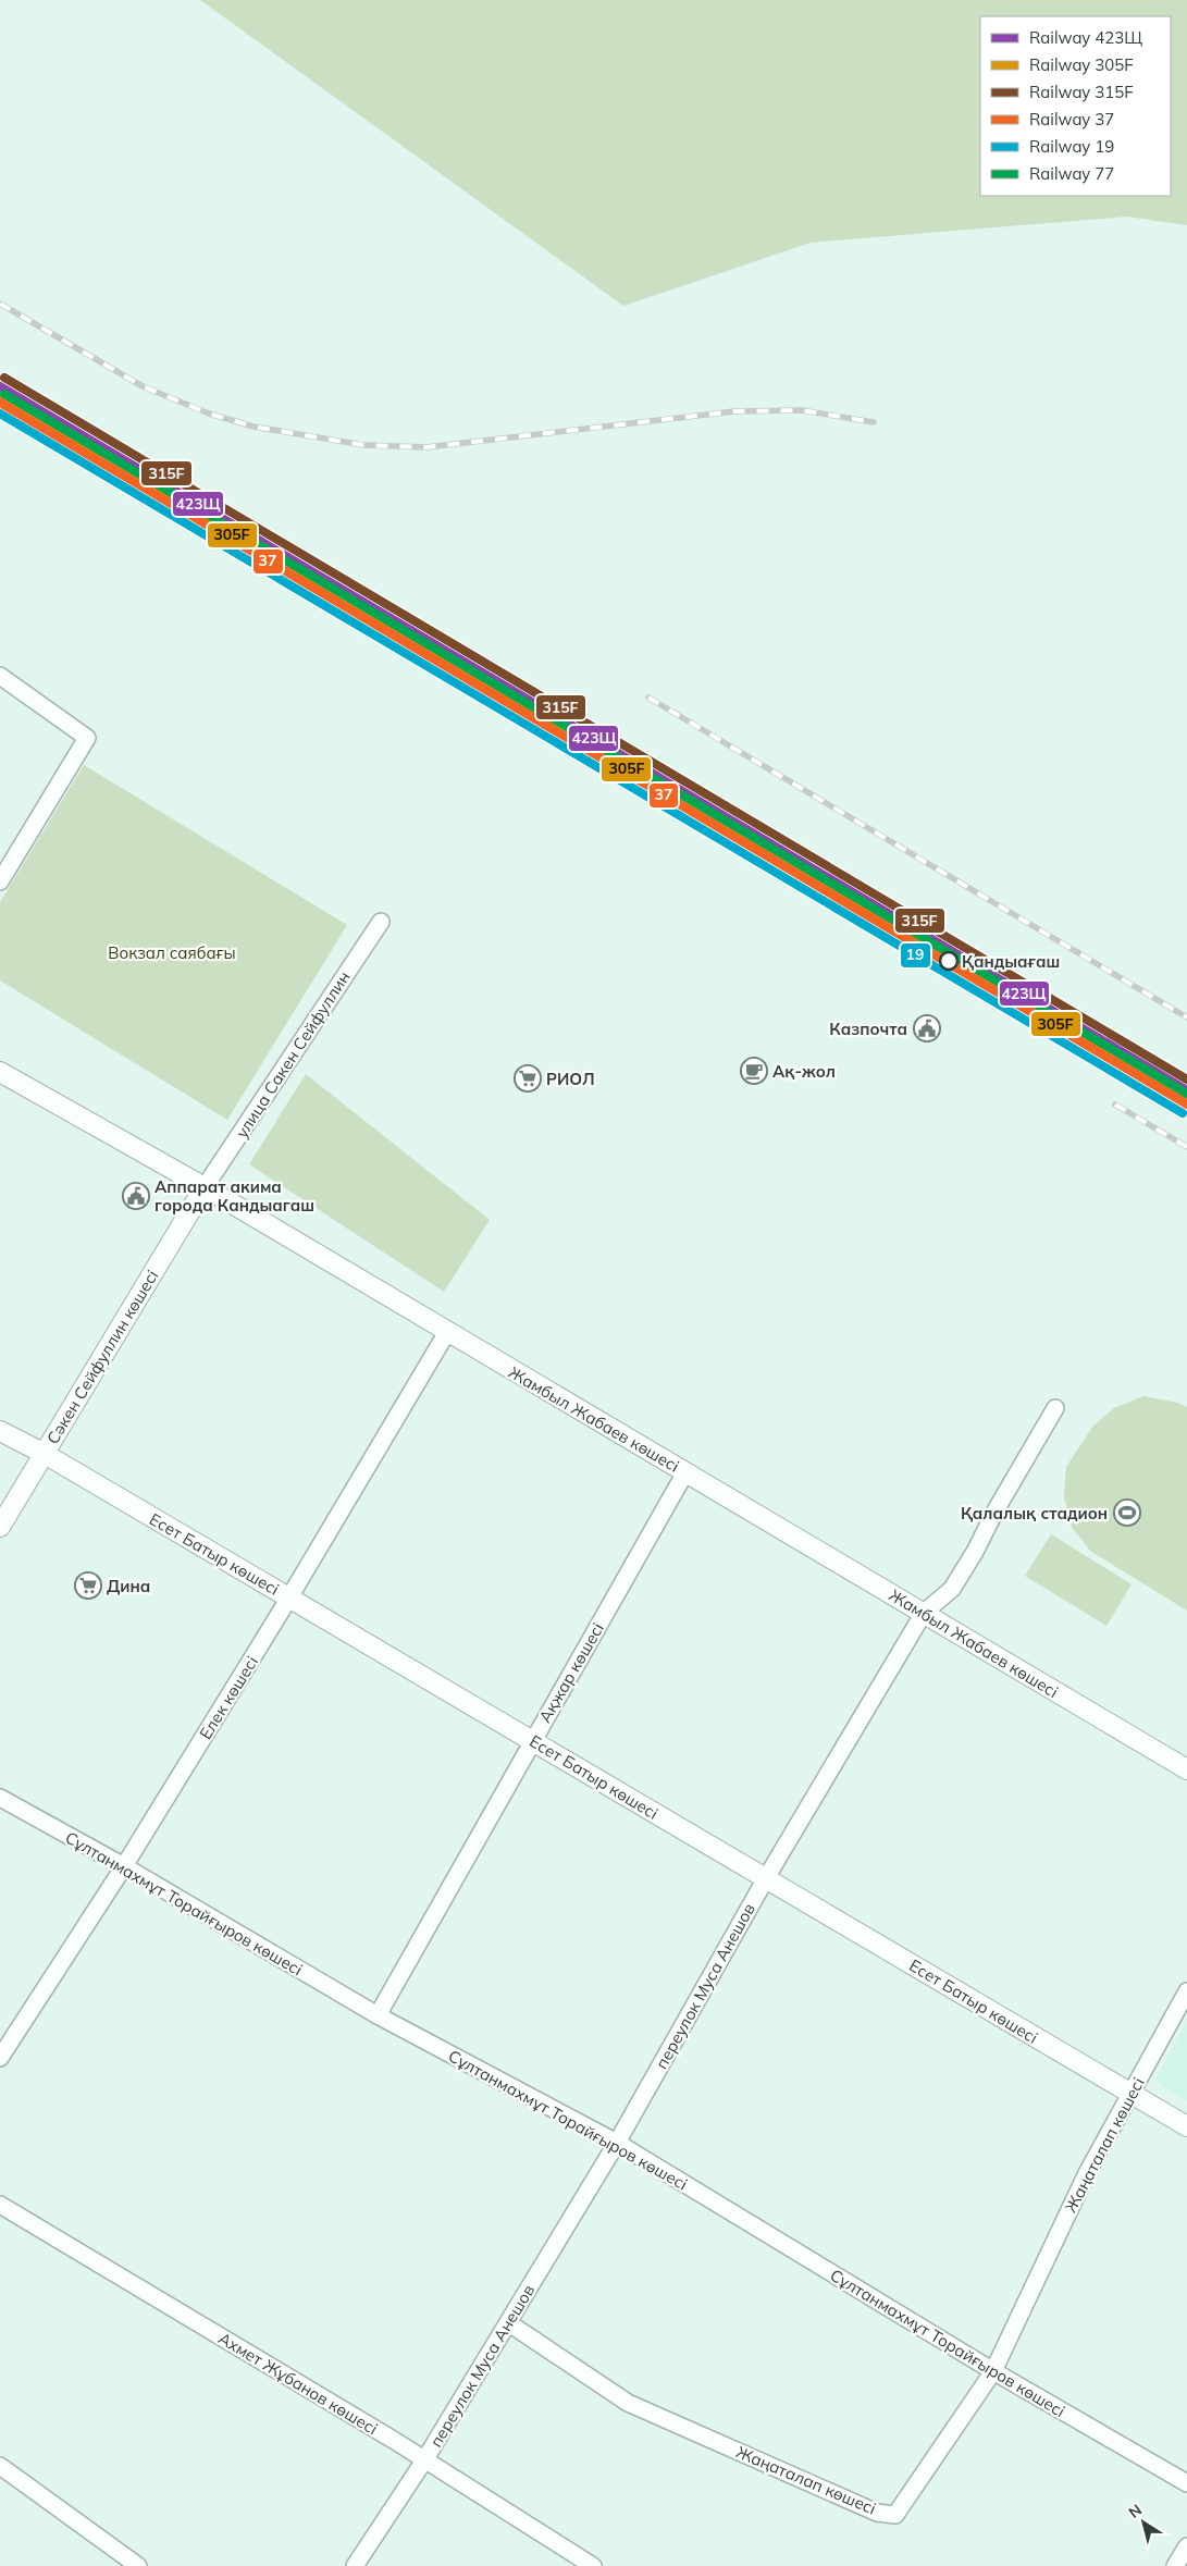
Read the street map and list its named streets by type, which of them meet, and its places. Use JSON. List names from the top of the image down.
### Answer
{
  "streets": {
    "street": [
      "улица Сакен Сейфуллин",
      "Сәкен Сейфуллин көшесі",
      "Жамбыл Жабаев көшесі",
      "Есет Батыр көшесі",
      "Ақжар көшесі",
      "Елек көшесі",
      "Сұлтанмахмұт Торайғыров көшесі",
      "переулок Муса Анешов",
      "Жаңаталап көшесі",
      "Ахмет Жұбанов көшесі"
    ]
  },
  "crossings": [
    ["улица Сакен Сейфуллин", "Сәкен Сейфуллин көшесі"],
    ["улица Сакен Сейфуллин", "Жамбыл Жабаев көшесі"],
    ["Сәкен Сейфуллин көшесі", "Жамбыл Жабаев көшесі"],
    ["Сәкен Сейфуллин көшесі", "Есет Батыр көшесі"],
    ["Жамбыл Жабаев көшесі", "Ақжар көшесі"],
    ["Жамбыл Жабаев көшесі", "Елек көшесі"],
    ["Жамбыл Жабаев көшесі", "переулок Муса Анешов"],
    ["Есет Батыр көшесі", "Ақжар көшесі"],
    ["Есет Батыр көшесі", "Елек көшесі"],
    ["Есет Батыр көшесі", "переулок Муса Анешов"],
    ["Есет Батыр көшесі", "Жаңаталап көшесі"],
    ["Ақжар көшесі", "Сұлтанмахмұт Торайғыров көшесі"],
    ["Елек көшесі", "Сұлтанмахмұт Торайғыров көшесі"],
    ["Сұлтанмахмұт Торайғыров көшесі", "переулок Муса Анешов"],
    ["Сұлтанмахмұт Торайғыров көшесі", "Жаңаталап көшесі"],
    ["переулок Муса Анешов", "Жаңаталап көшесі"],
    ["переулок Муса Анешов", "Ахмет Жұбанов көшесі"]
  ],
  "parks": ["Вокзал саябағы"],
  "places": {
    "other": ["Қандыағаш"],
    "public building": ["Казпочта", "Аппарат акима города Кандыагаш"],
    "cafe": ["Ақ-жол"],
    "supermarket": ["РИОЛ", "Дина"],
    "sports": ["Қалалық стадион"]
  },
  "lines": [
    "rail line 315F",
    "rail line 423Щ",
    "rail line 77",
    "rail line 305F",
    "rail line 37",
    "rail line 19"
  ],
  "legend": [
    "Railway 423Щ",
    "Railway 305F",
    "Railway 315F",
    "Railway 37",
    "Railway 19",
    "Railway 77"
  ],
  "north": "top left"
}
